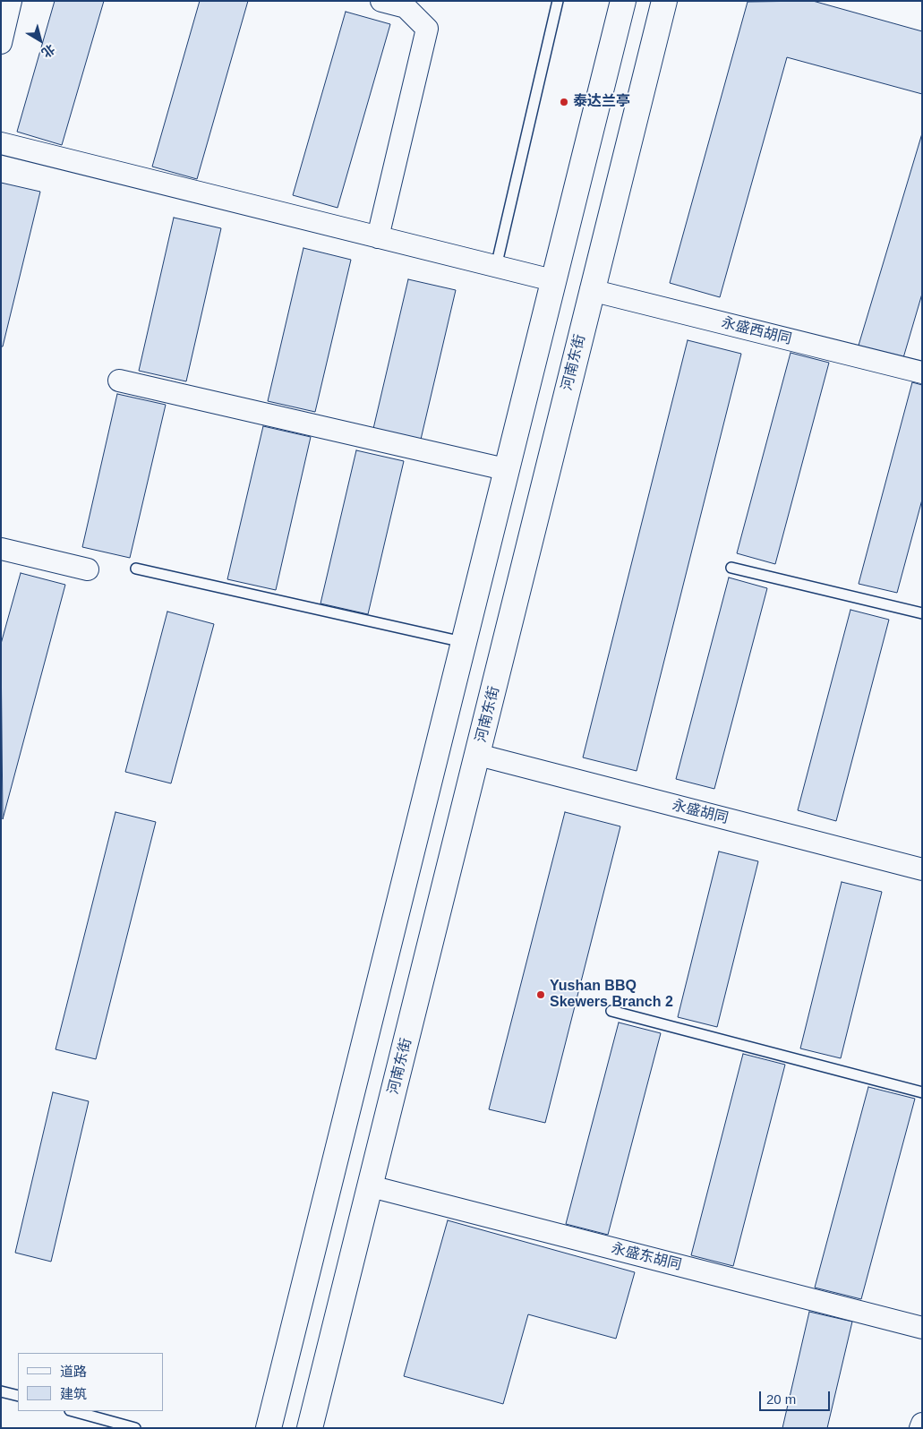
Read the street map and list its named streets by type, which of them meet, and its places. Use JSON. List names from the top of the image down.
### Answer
{
  "streets": {
    "main road": ["河南东街"],
    "street": ["永盛西胡同", "永盛胡同", "永盛东胡同"]
  },
  "crossings": [
    ["永盛西胡同", "河南东街"],
    ["河南东街", "永盛胡同"],
    ["河南东街", "永盛东胡同"]
  ],
  "places": ["泰达兰亭", "Yushan BBQ Skewers Branch 2"],
  "legend": ["道路", "建筑"],
  "scale_bar": "20 m",
  "north": "bottom right"
}
